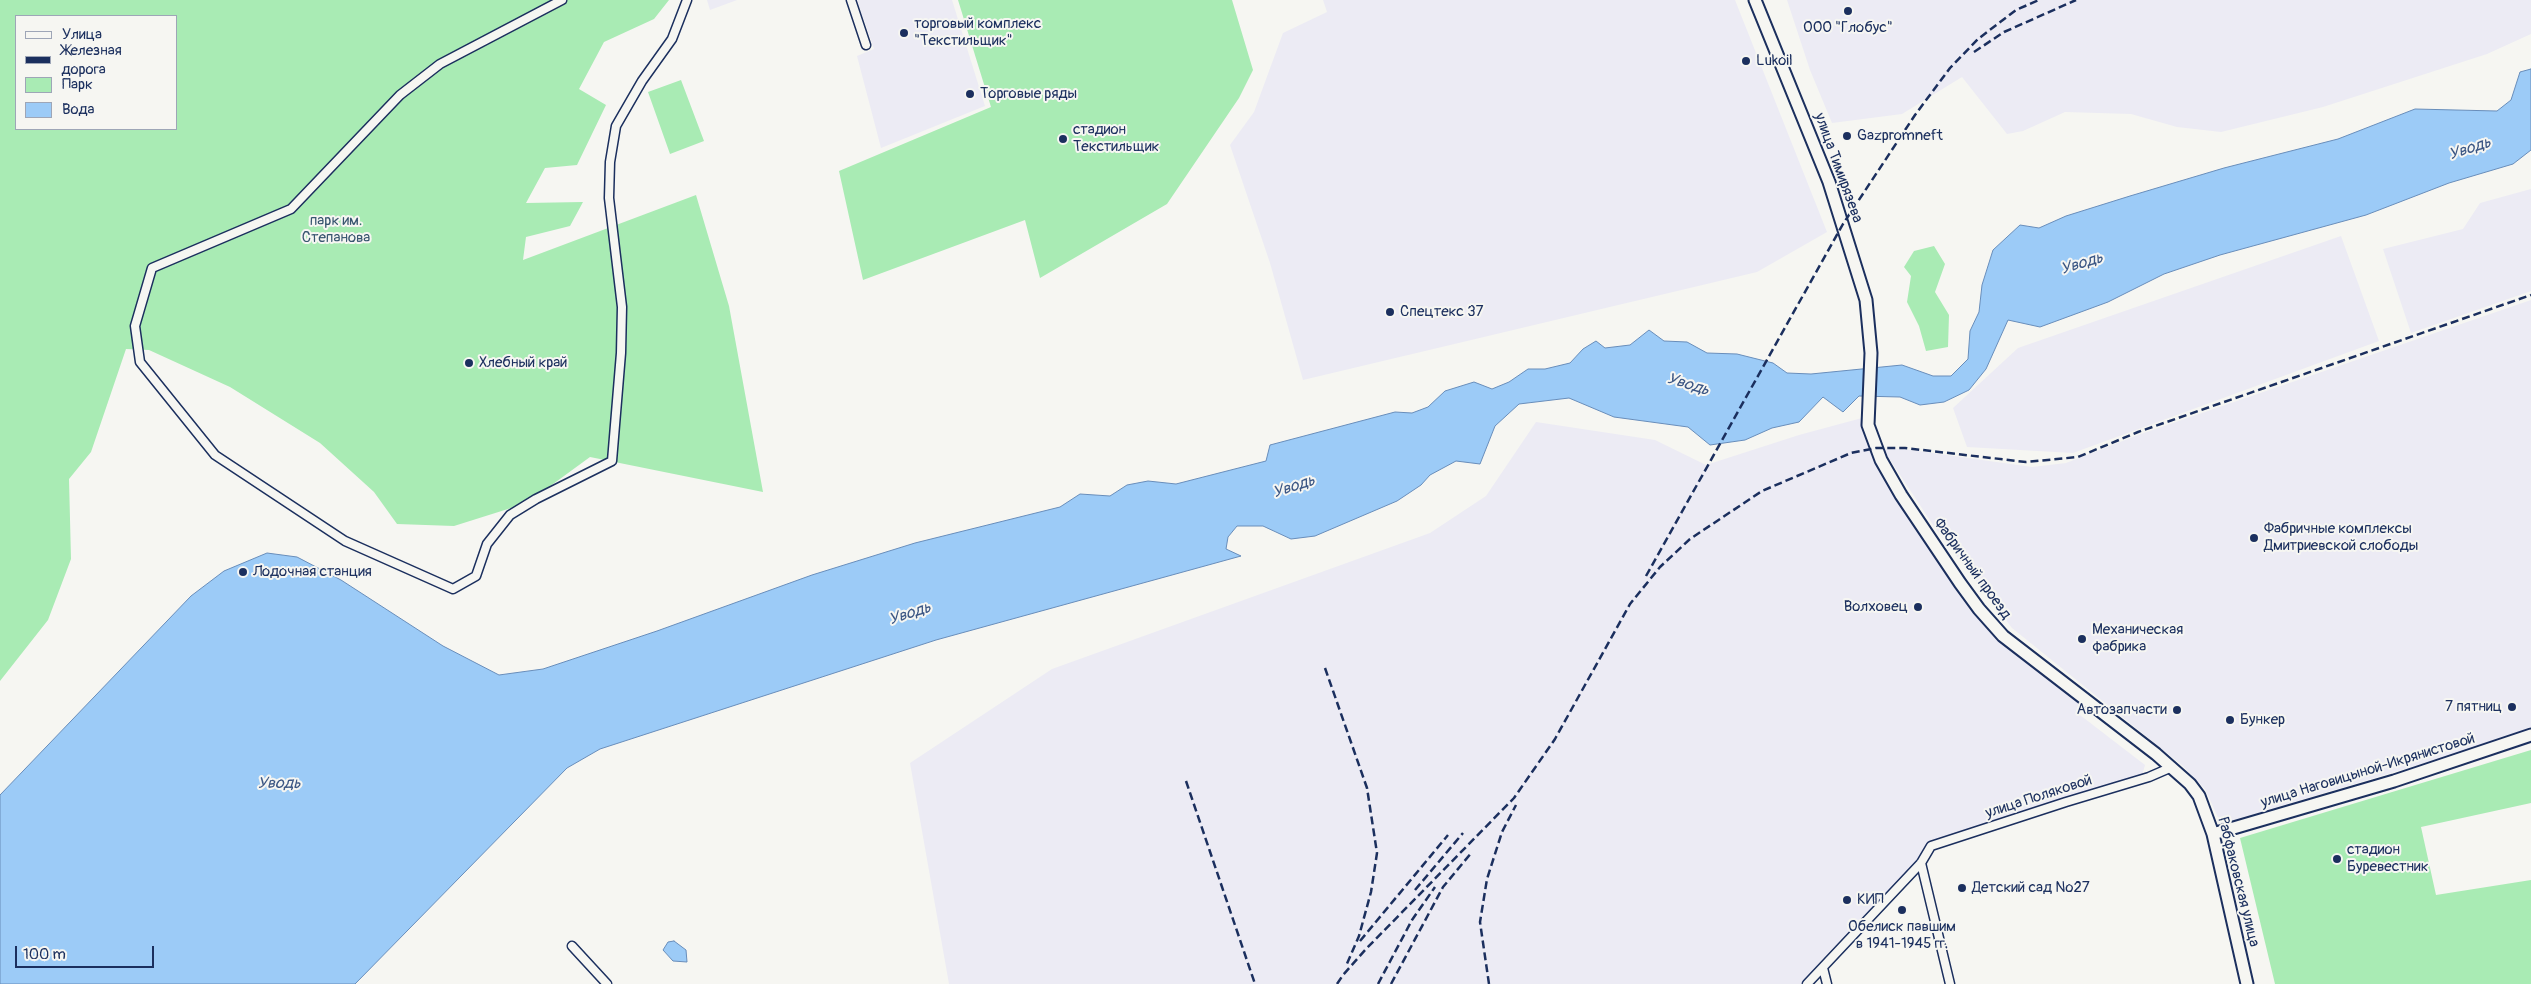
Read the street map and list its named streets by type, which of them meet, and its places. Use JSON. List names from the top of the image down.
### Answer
{
  "streets": {
    "main road": [
      "улица Тимирязева",
      "Фабричный проезд",
      "улица Наговицыной-Икрянистовой",
      "Рабфаковская улица"
    ],
    "street": ["улица Поляковой"]
  },
  "crossings": [
    ["улица Тимирязева", "Фабричный проезд"],
    ["Фабричный проезд", "улица Поляковой"],
    ["Фабричный проезд", "Рабфаковская улица"],
    ["улица Наговицыной-Икрянистовой", "Рабфаковская улица"],
    ["улица Поляковой", "Рабфаковская улица"]
  ],
  "water": ["Уводь"],
  "parks": ["парк им. Степанова"],
  "places": [
    "ООО \"Глобус\"",
    "торговый комплекс \"Текстильщик\"",
    "Lukoil",
    "Торговые ряды",
    "Gazpromneft",
    "стадион Текстильщик",
    "Спецтекс 37",
    "Хлебный край",
    "Фабричные комплексы Дмитриевской слободы",
    "Лодочная станция",
    "Волховец",
    "Механическая фабрика",
    "7 пятниц",
    "Автозапчасти",
    "Бункер",
    "стадион Буревестник",
    "Детский сад №27",
    "КИП",
    "Обелиск павшим в 1941-1945 гг."
  ],
  "legend": [
    "Улица",
    "Железная дорога",
    "Парк",
    "Вода"
  ],
  "scale_bar": "100 m"
}
